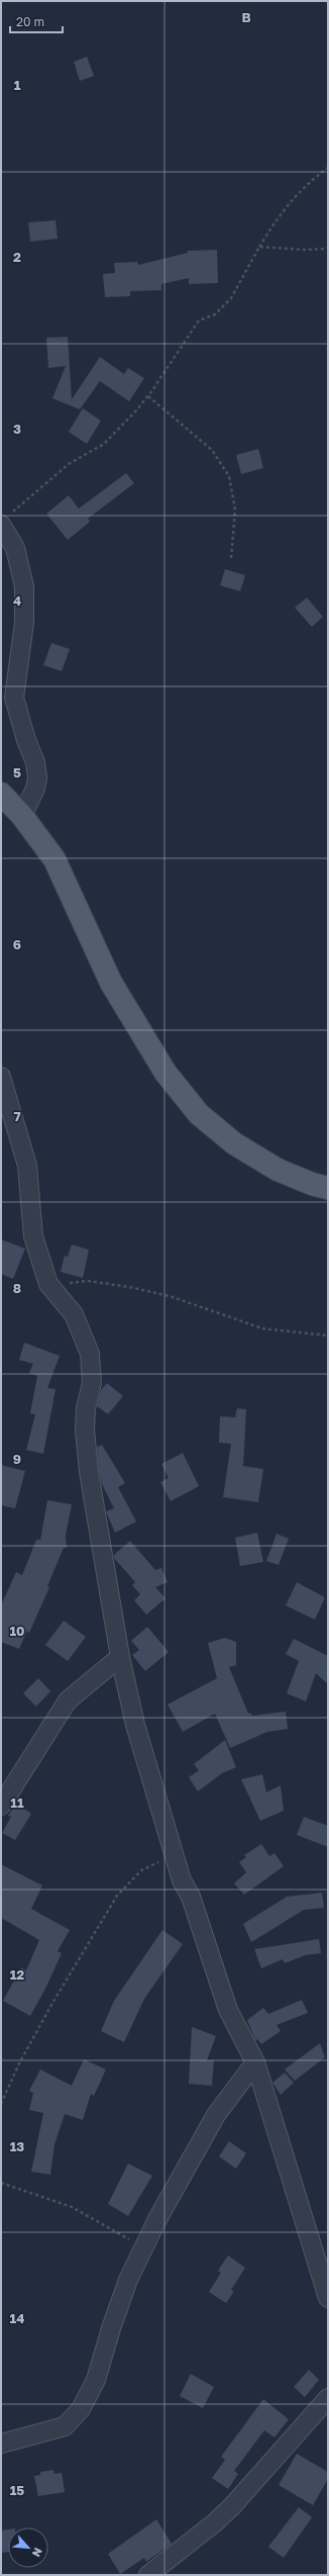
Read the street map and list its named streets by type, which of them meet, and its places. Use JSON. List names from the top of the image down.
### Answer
{
  "scale_bar": "20 m",
  "north": "bottom right",
  "grid": {
    "columns": ["B"],
    "rows": [
      "1",
      "2",
      "3",
      "4",
      "5",
      "6",
      "7",
      "8",
      "9",
      "10",
      "11",
      "12",
      "13",
      "14",
      "15"
    ]
  }
}
